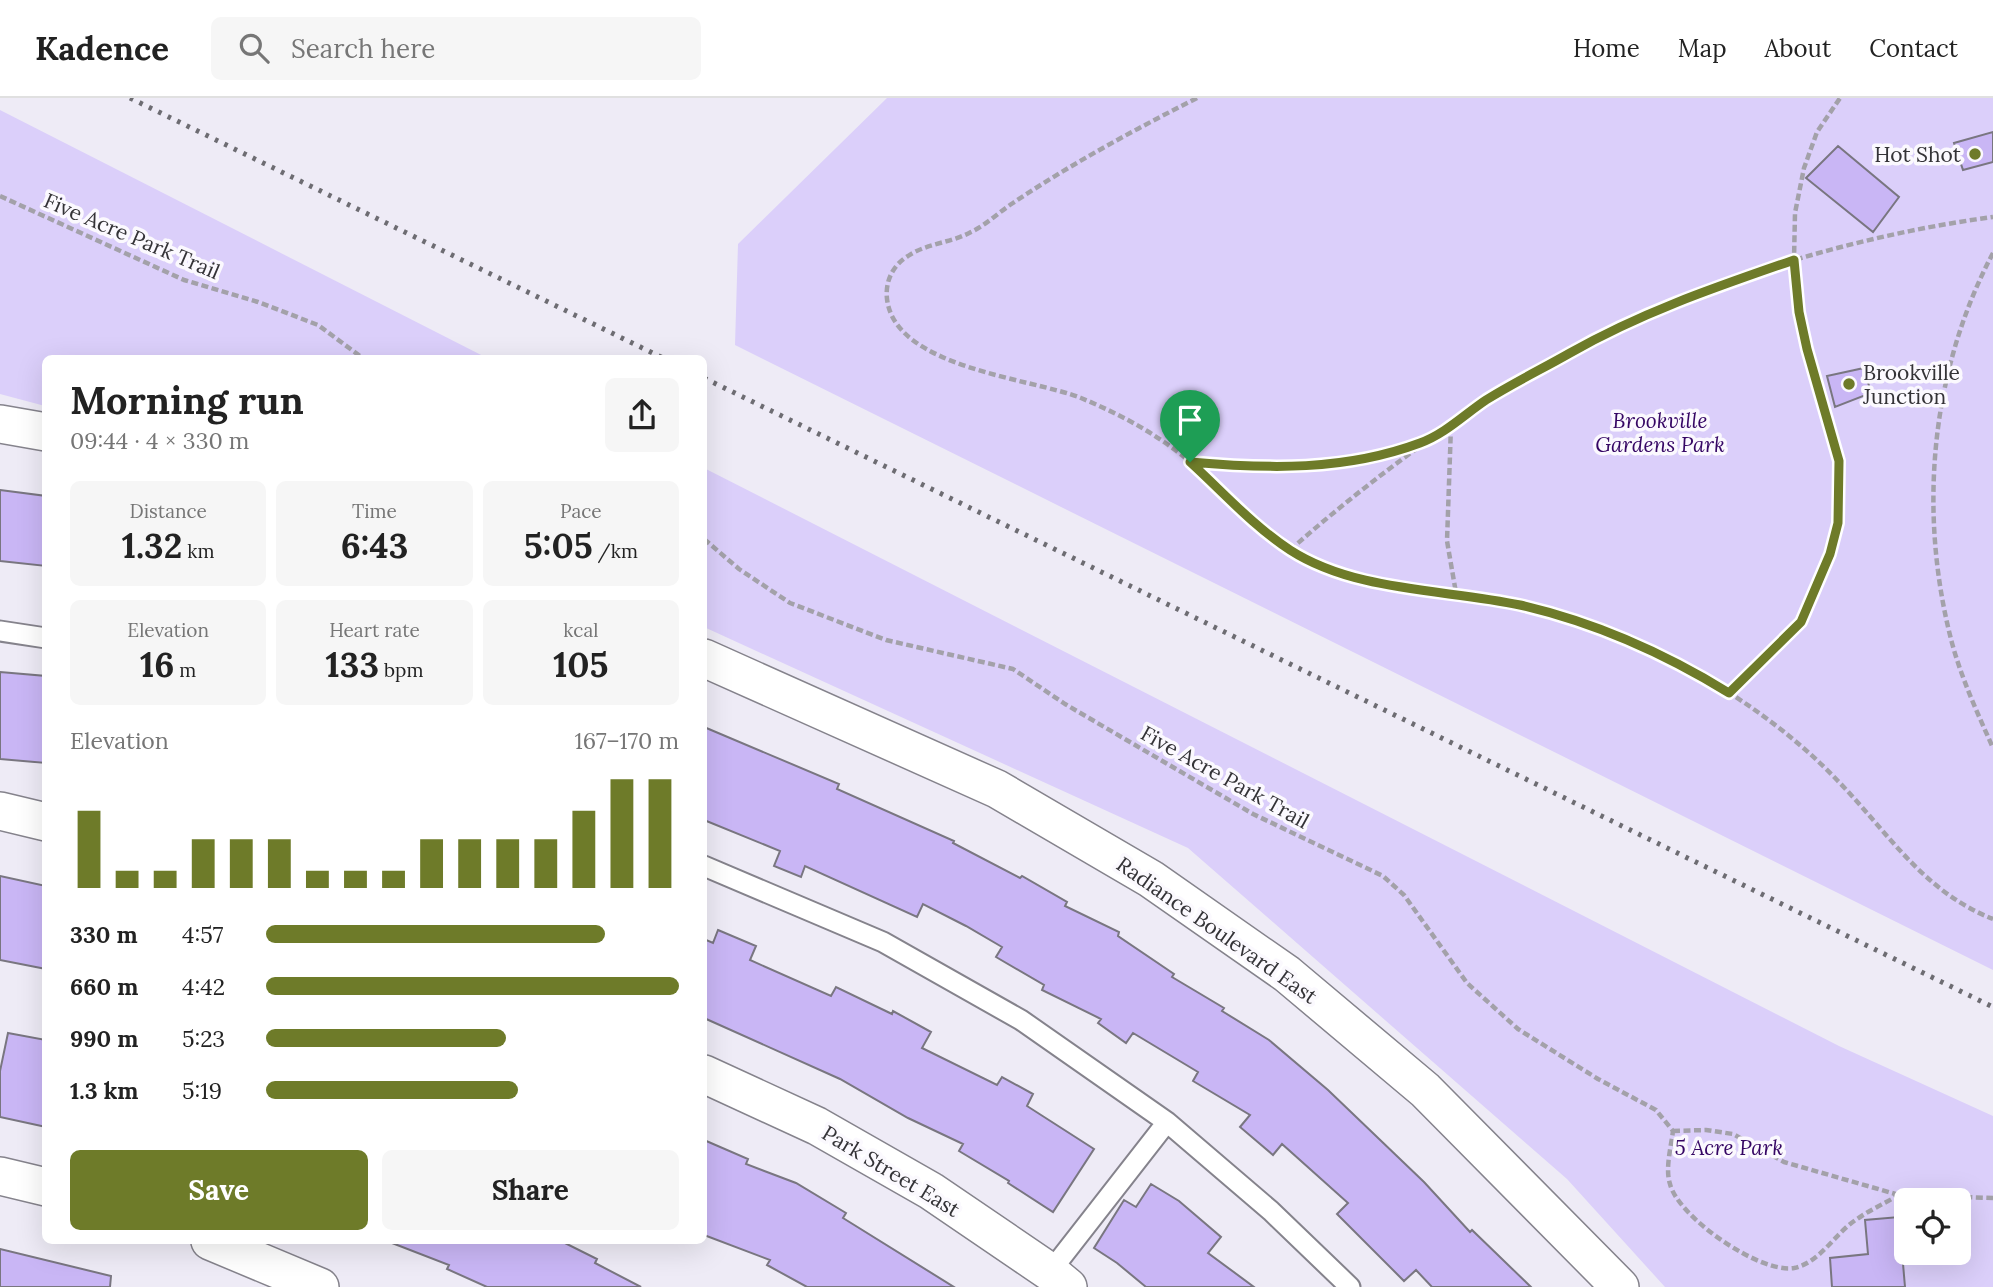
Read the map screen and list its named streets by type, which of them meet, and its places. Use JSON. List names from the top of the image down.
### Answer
{
  "streets": {
    "street": ["Radiance Boulevard East", "Park Street East"],
    "path": ["Five Acre Park Trail"]
  },
  "parks": ["Brookville Gardens Park", "5 Acre Park"],
  "places": ["Hot Shot", "Brookville Junction"],
  "page": {
    "header": "Kadence",
    "search": "Search here",
    "nav": [
      "Home",
      "Map",
      "About",
      "Contact"
    ],
    "heading": ["Morning run", "09:44 · 4 × 330 m"],
    "stats": [
      ["Distance", "1.32 km"],
      ["Time", "6:43"],
      ["Pace", "5:05 /km"],
      ["Elevation", "16 m"],
      ["Heart rate", "133 bpm"],
      ["kcal", "105"]
    ],
    "chart": ["Elevation", "167–170 m"],
    "list": [
      {
        "name": "330 m",
        "note": "4:57"
      },
      {
        "name": "660 m",
        "note": "4:42"
      },
      {
        "name": "990 m",
        "note": "5:23"
      },
      {
        "name": "1.3 km",
        "note": "5:19"
      }
    ],
    "buttons": ["Save", "Share"]
  }
}
